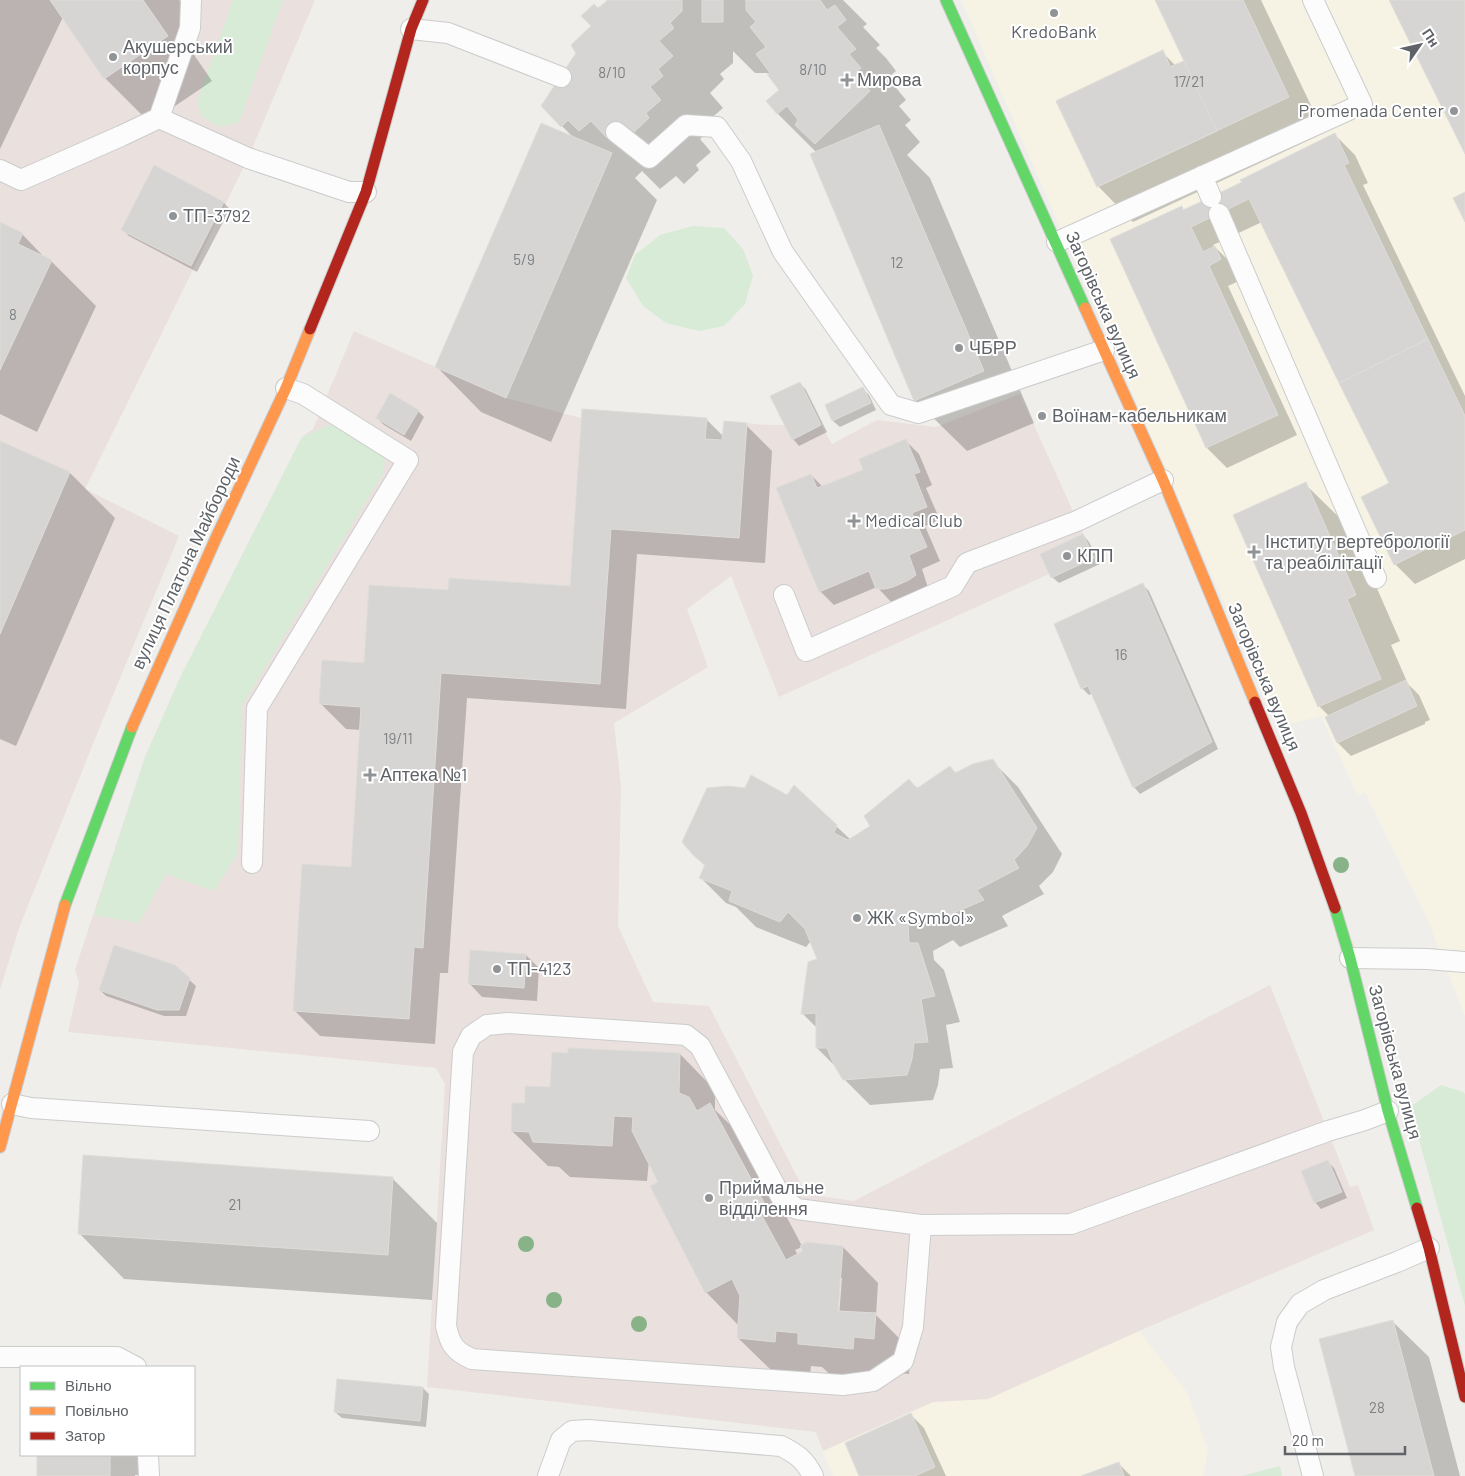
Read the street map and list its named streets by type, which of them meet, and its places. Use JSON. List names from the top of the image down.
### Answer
{
  "streets": {
    "street": ["Загорівська вулиця", "вулиця Платона Майбороди"]
  },
  "places": {
    "other": [
      "KredoBank",
      "Акушерський корпус",
      "Promenada Center",
      "ТП-3792",
      "ЧБРР",
      "Воїнам-кабельникам",
      "КПП",
      "ЖК «Symbol»",
      "ТП-4123",
      "Приймальне відділення"
    ],
    "health": [
      "Мирова",
      "Medical Club",
      "Інститут вертебрології та реабілітації",
      "Аптека №1"
    ]
  },
  "house_numbers": [
    "8/10",
    "8/10",
    "17/21",
    "5/9",
    "12",
    "8",
    "16",
    "19/11",
    "21",
    "28"
  ],
  "legend": ["Вільно", "Повільно", "Затор"],
  "scale_bar": "20 m",
  "north": "top right"
}
